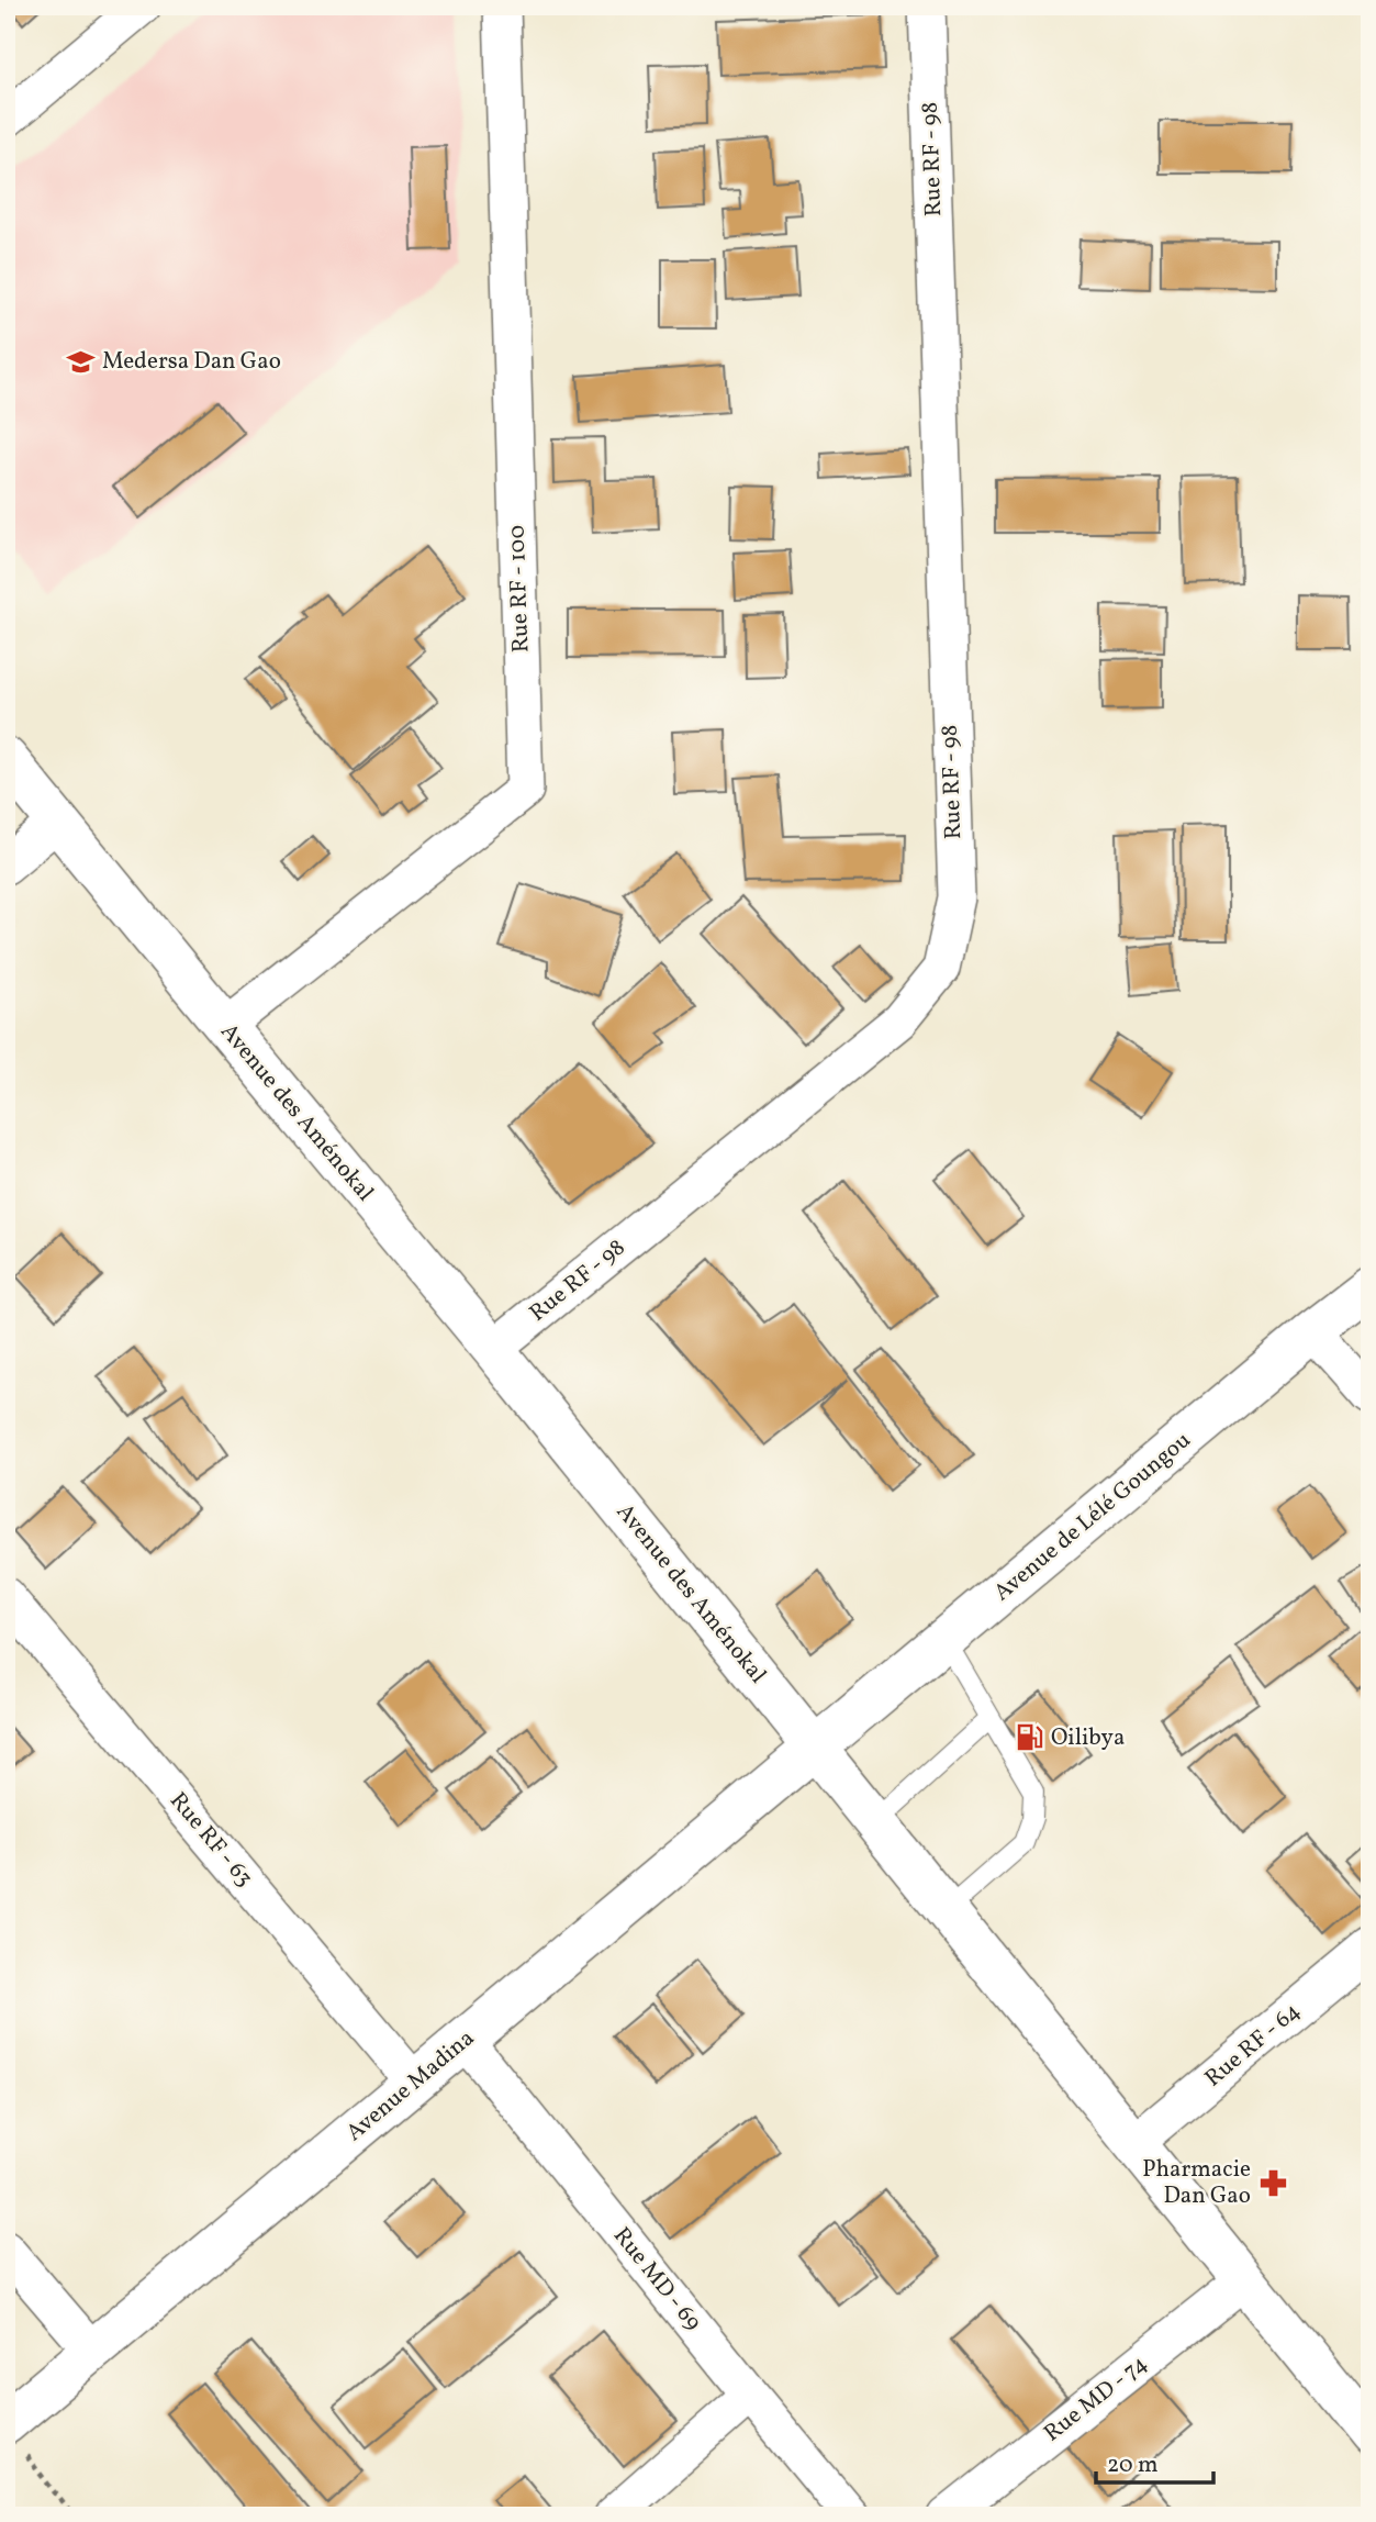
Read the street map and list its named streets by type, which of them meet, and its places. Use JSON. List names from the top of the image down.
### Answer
{
  "streets": {
    "main road": ["Avenue des Aménokal", "Avenue de Lélé Goungou", "Avenue Madina"],
    "street": [
      "Rue RF - 98",
      "Rue RF - 100",
      "Rue RF - 63",
      "Rue RF - 64",
      "Rue MD - 69",
      "Rue MD - 74"
    ]
  },
  "crossings": [
    ["Rue RF - 98", "Avenue des Aménokal"],
    ["Rue RF - 100", "Avenue des Aménokal"],
    ["Avenue des Aménokal", "Avenue de Lélé Goungou"],
    ["Avenue des Aménokal", "Rue RF - 64"],
    ["Avenue des Aménokal", "Avenue Madina"],
    ["Avenue des Aménokal", "Rue MD - 74"],
    ["Avenue de Lélé Goungou", "Avenue Madina"],
    ["Rue RF - 63", "Avenue Madina"],
    ["Avenue Madina", "Rue MD - 69"]
  ],
  "places": {
    "school or university": ["Medersa Dan Gao"],
    "fuel station": ["Oilibya"],
    "pharmacy": ["Pharmacie Dan Gao"]
  },
  "scale_bar": "20 m"
}
